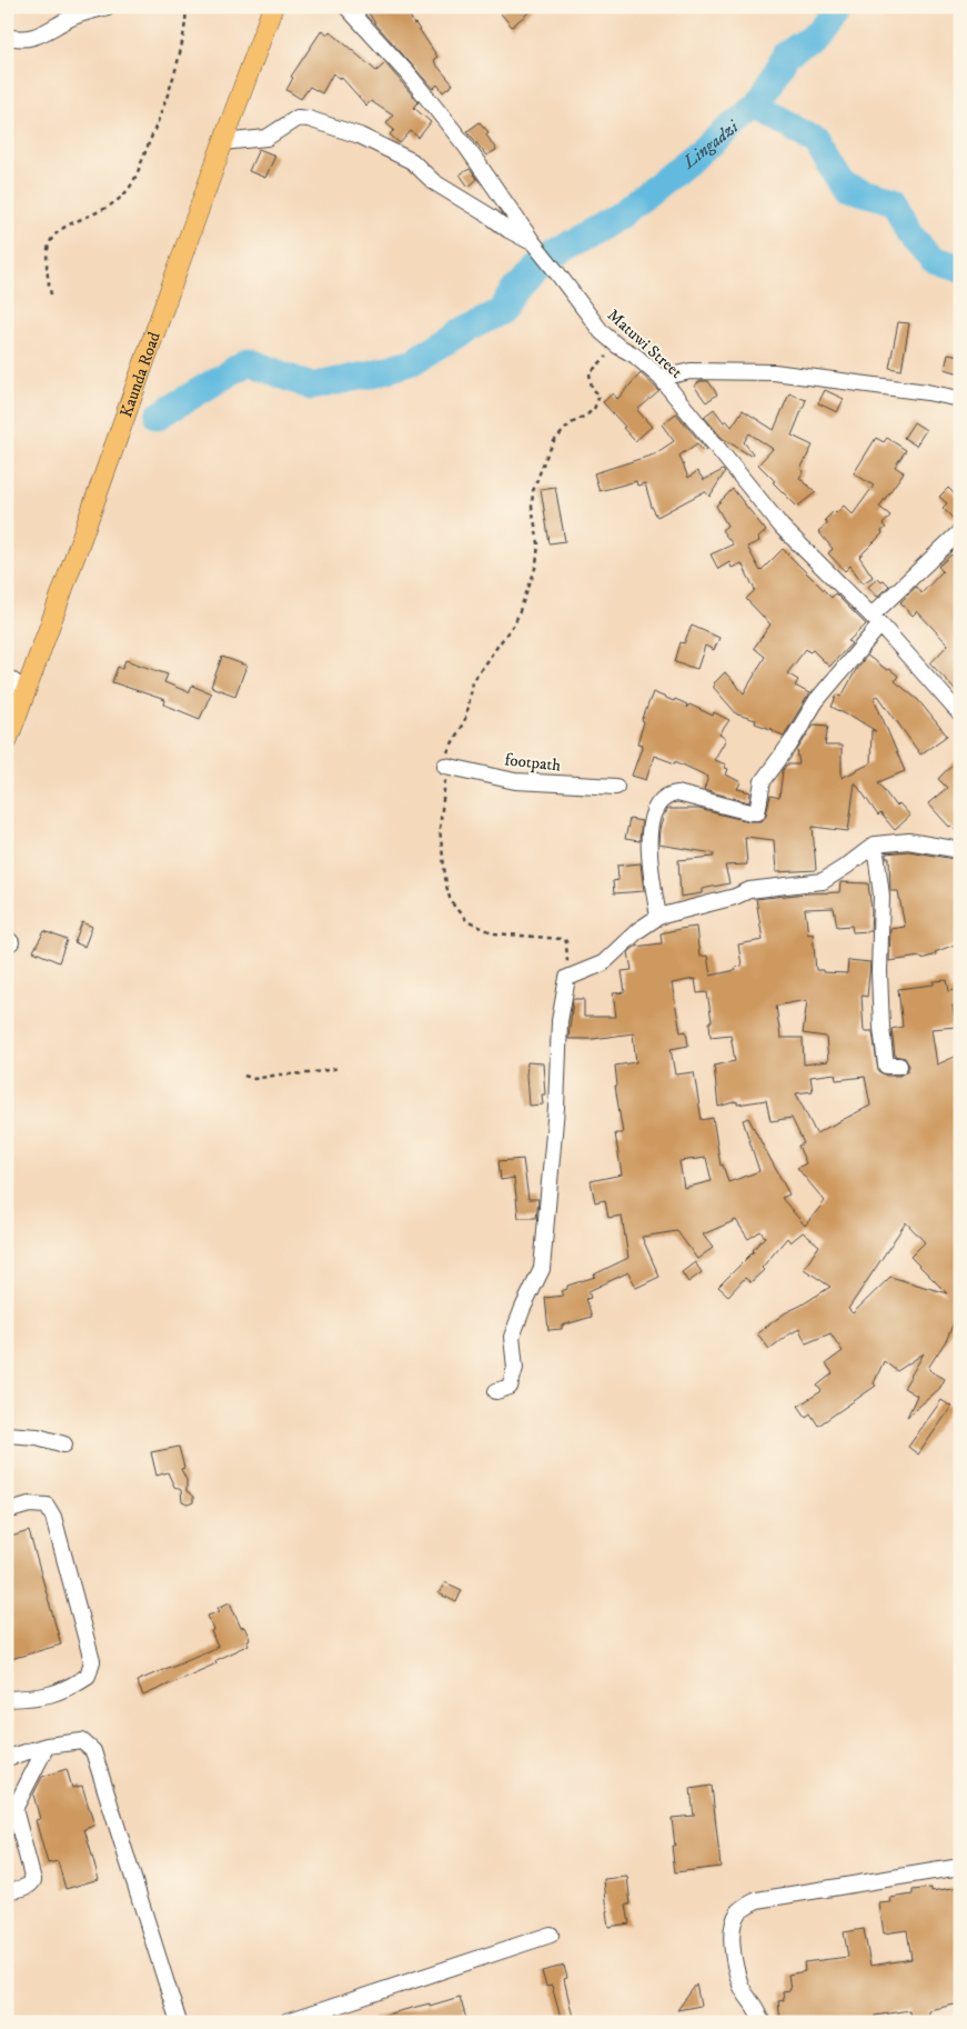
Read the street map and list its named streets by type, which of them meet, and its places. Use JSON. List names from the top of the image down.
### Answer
{
  "streets": {
    "main road": ["Kaunda Road"],
    "street": ["Matuwi Street", "footpath"]
  },
  "water": ["Lingadzi"]
}
